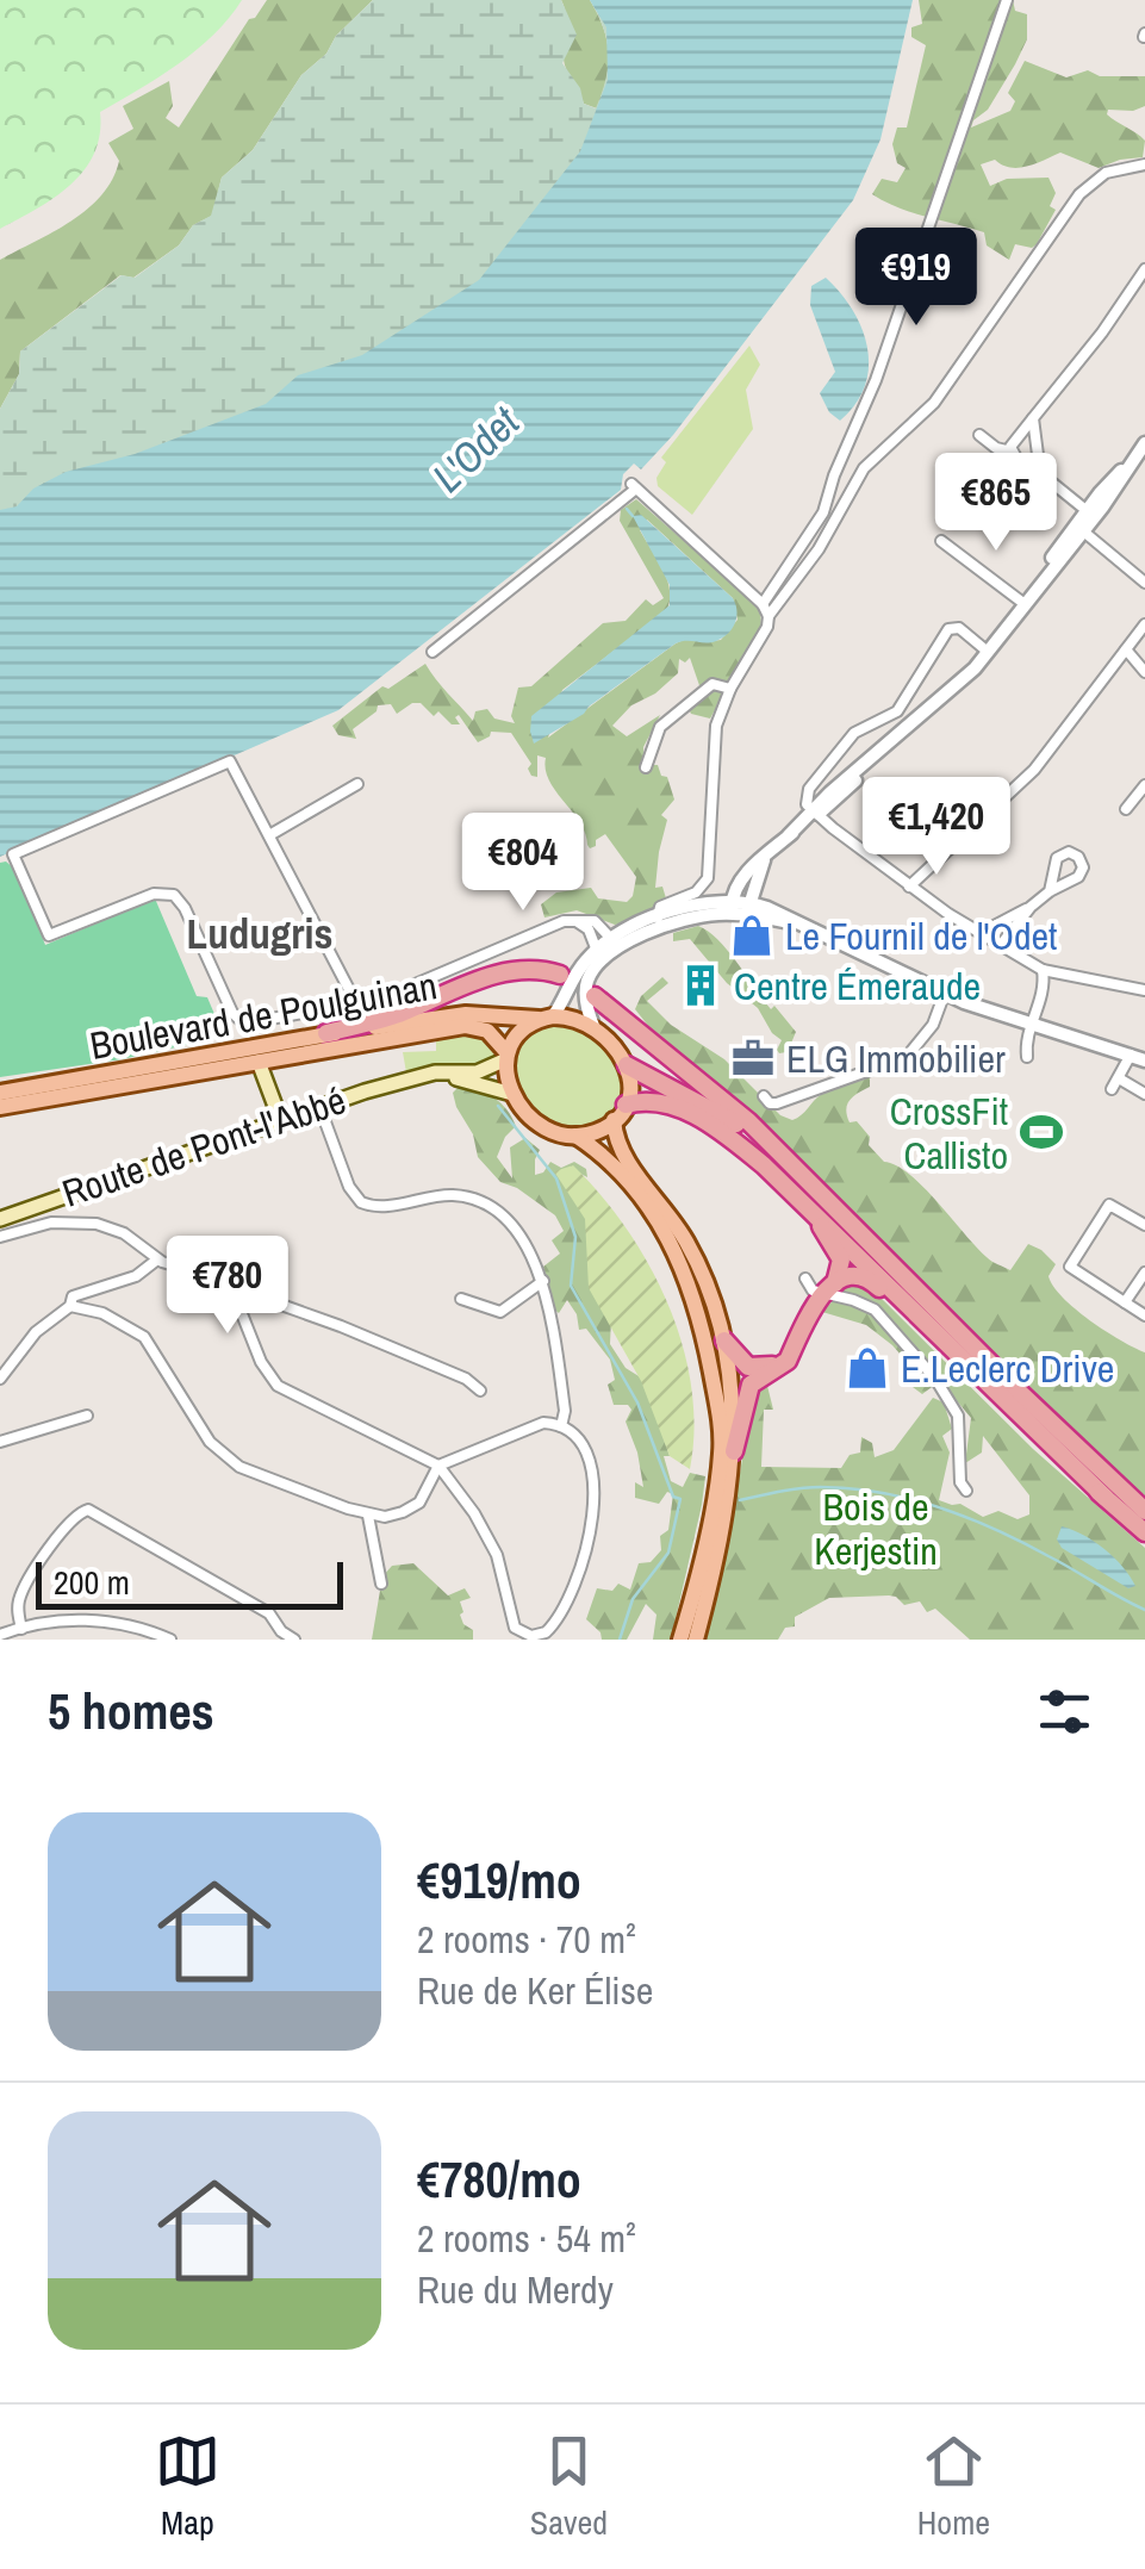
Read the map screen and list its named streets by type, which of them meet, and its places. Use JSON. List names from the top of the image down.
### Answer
{
  "streets": {
    "main road": ["Boulevard de Poulguinan", "Route de Pont-l'Abbé"]
  },
  "crossings": [
    ["Boulevard de Poulguinan", "Route de Pont-l'Abbé"]
  ],
  "districts": ["Ludugris"],
  "water": ["L'Odet"],
  "parks": ["Bois de Kerjestin"],
  "places": {
    "shop": ["Le Fournil de l'Odet", "E.Leclerc Drive"],
    "building": ["Centre Émeraude"],
    "office": ["ELG Immobilier"],
    "sports": ["CrossFit Callisto"]
  },
  "scale_bar": "200 m",
  "page": {
    "price": [
      "€919",
      "€865",
      "€1,420",
      "€804",
      "€780"
    ],
    "scale": "200 m",
    "heading": "5 homes",
    "list": [
      {
        "name": "€919/mo",
        "note": "2 rooms · 70 m² · Rue de Ker Élise"
      },
      {
        "name": "€780/mo",
        "note": "2 rooms · 54 m² · Rue du Merdy"
      }
    ],
    "tabs": ["Map", "Saved", "Home"]
  }
}
